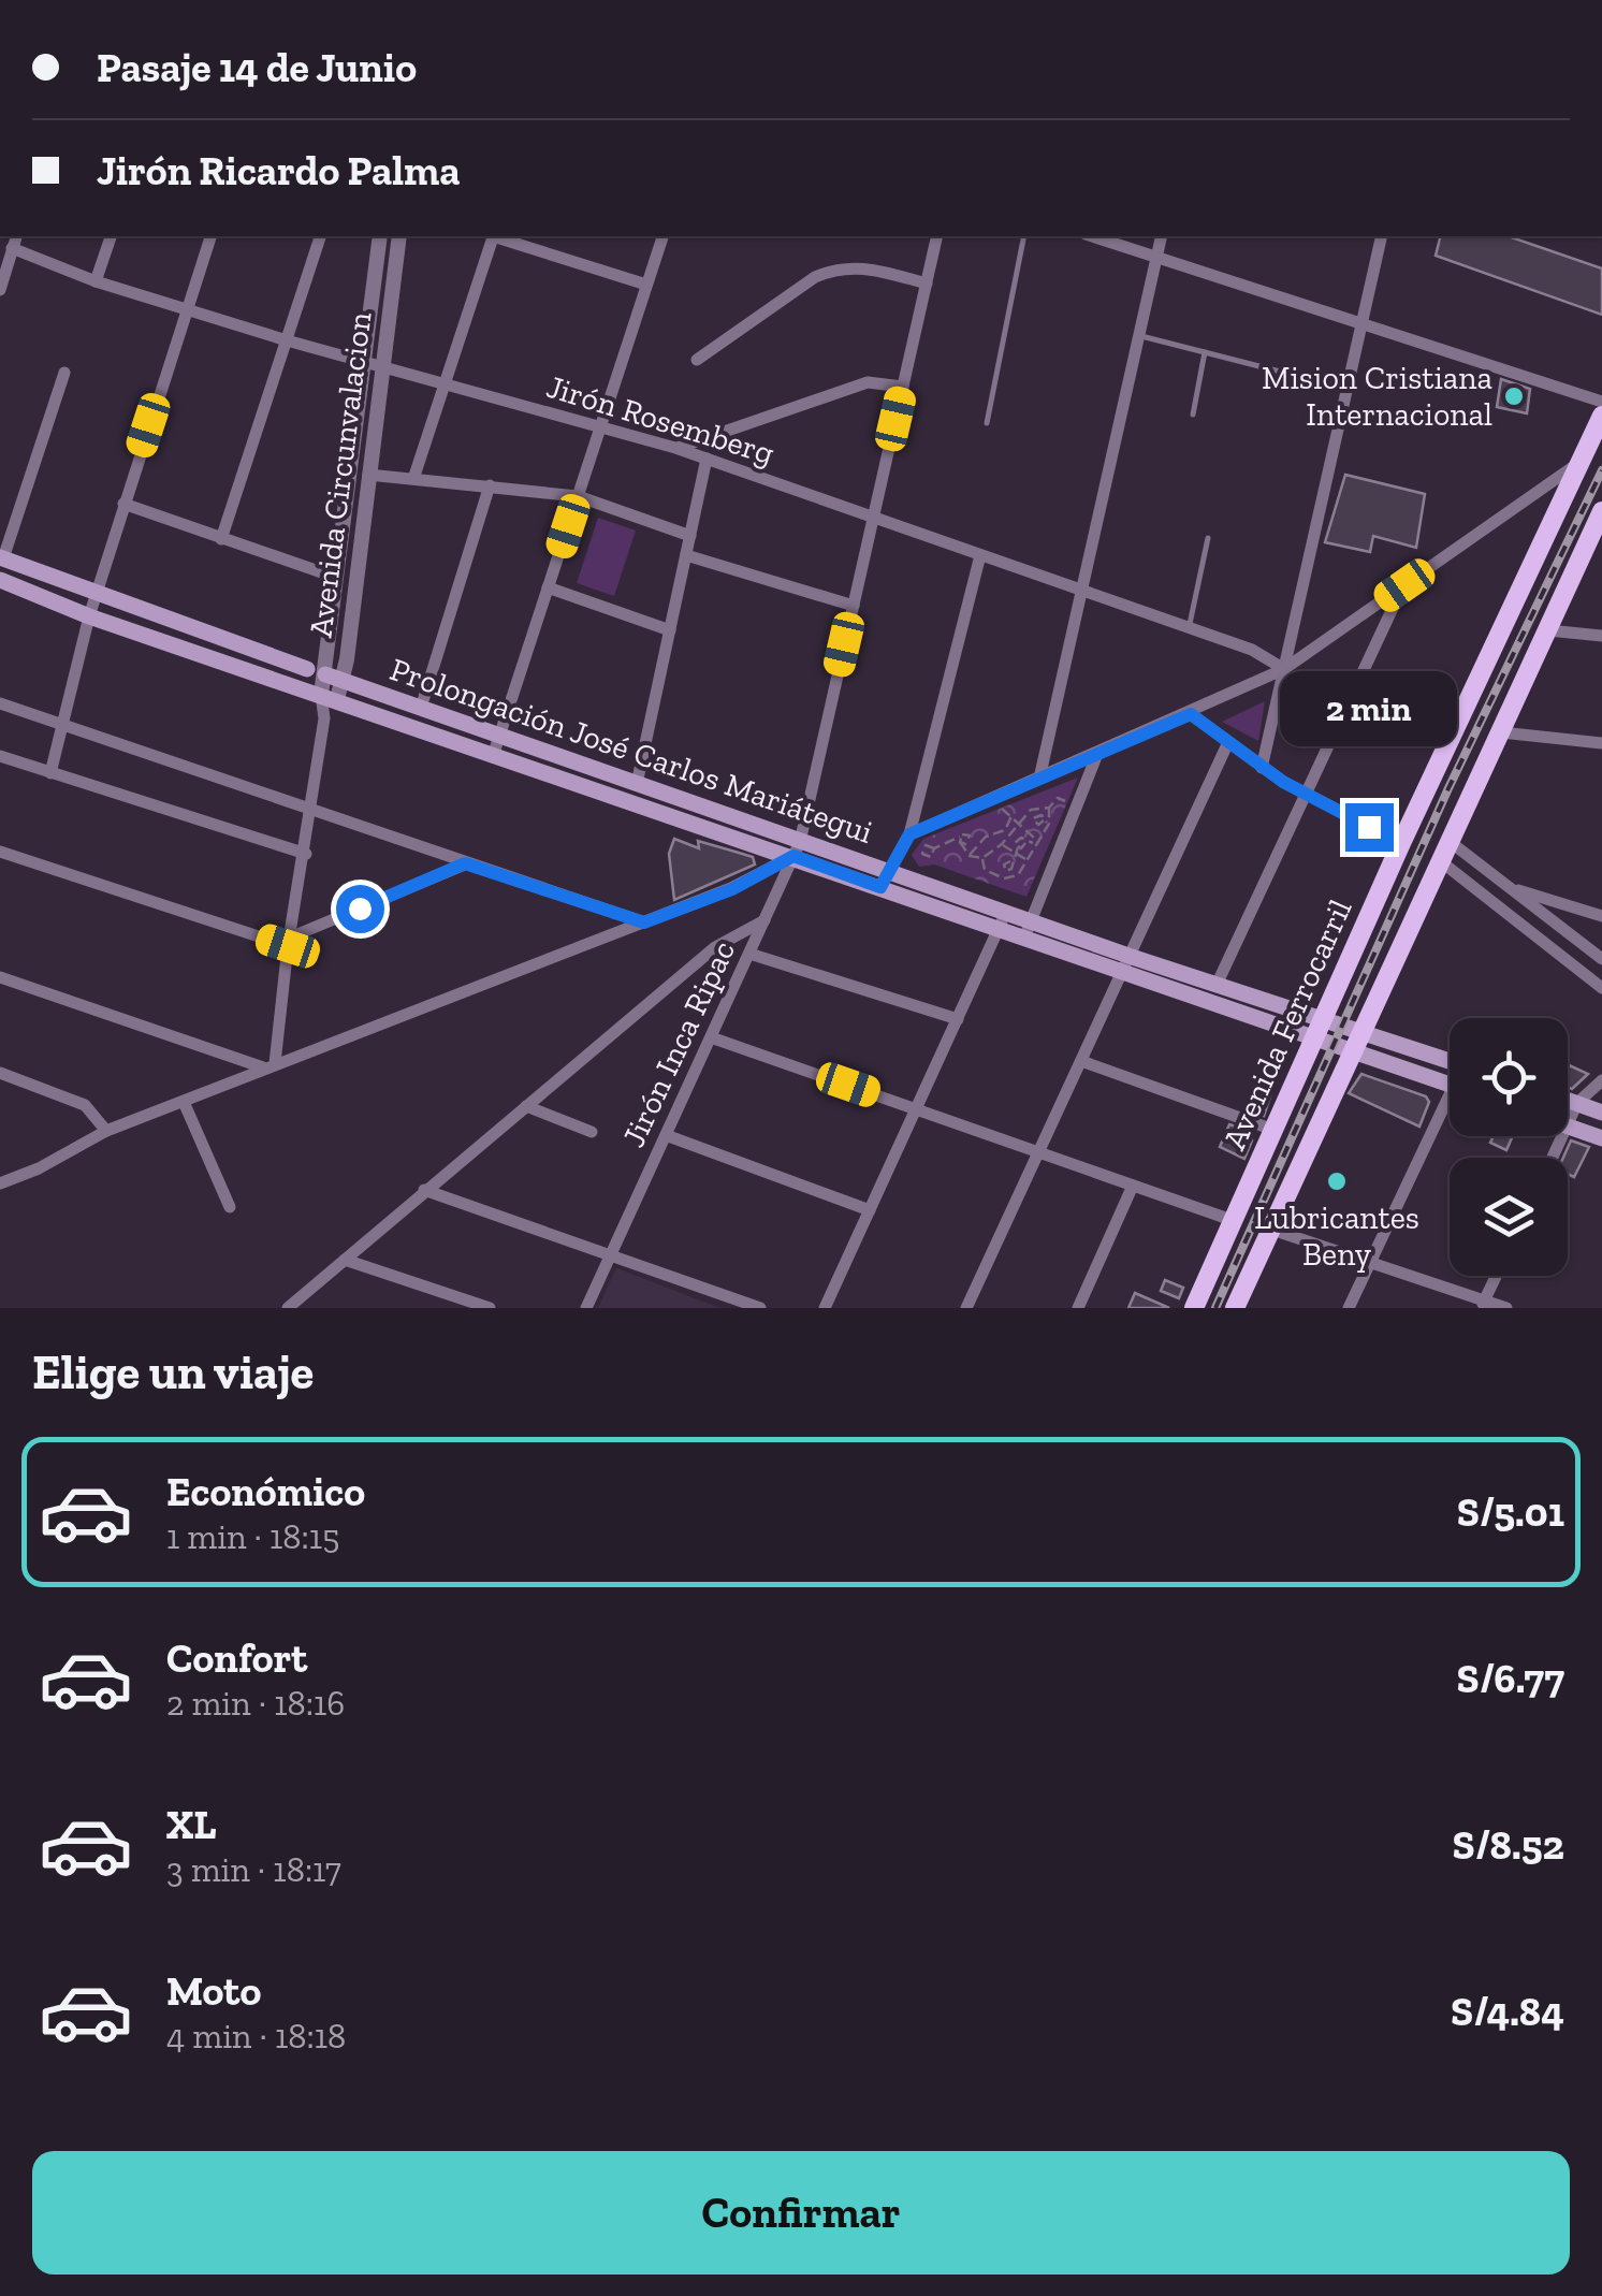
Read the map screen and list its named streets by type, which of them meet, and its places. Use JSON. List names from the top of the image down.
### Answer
{
  "streets": {
    "main road": ["Prolongación José Carlos Mariátegui", "Avenida Ferrocarril"],
    "street": ["Jirón Rosemberg", "Avenida Circunvalacion", "Jirón Inca Ripac"]
  },
  "crossings": [
    ["Jirón Rosemberg", "Avenida Circunvalacion"],
    ["Jirón Rosemberg", "Jirón Inca Ripac"],
    ["Avenida Circunvalacion", "Prolongación José Carlos Mariátegui"],
    ["Prolongación José Carlos Mariátegui", "Avenida Ferrocarril"],
    ["Prolongación José Carlos Mariátegui", "Jirón Inca Ripac"]
  ],
  "places": ["Mision Cristiana Internacional", "Lubricantes Beny"],
  "page": {
    "banner": ["Pasaje 14 de Junio", "Jirón Ricardo Palma"],
    "bubble": "2 min",
    "heading": "Elige un viaje",
    "list": [
      {
        "name": "Económico",
        "note": "1 min · 18:15",
        "value": "S/5.01"
      },
      {
        "name": "Confort",
        "note": "2 min · 18:16",
        "value": "S/6.77"
      },
      {
        "name": "XL",
        "note": "3 min · 18:17",
        "value": "S/8.52"
      },
      {
        "name": "Moto",
        "note": "4 min · 18:18",
        "value": "S/4.84"
      }
    ],
    "buttons": "Confirmar"
  }
}
